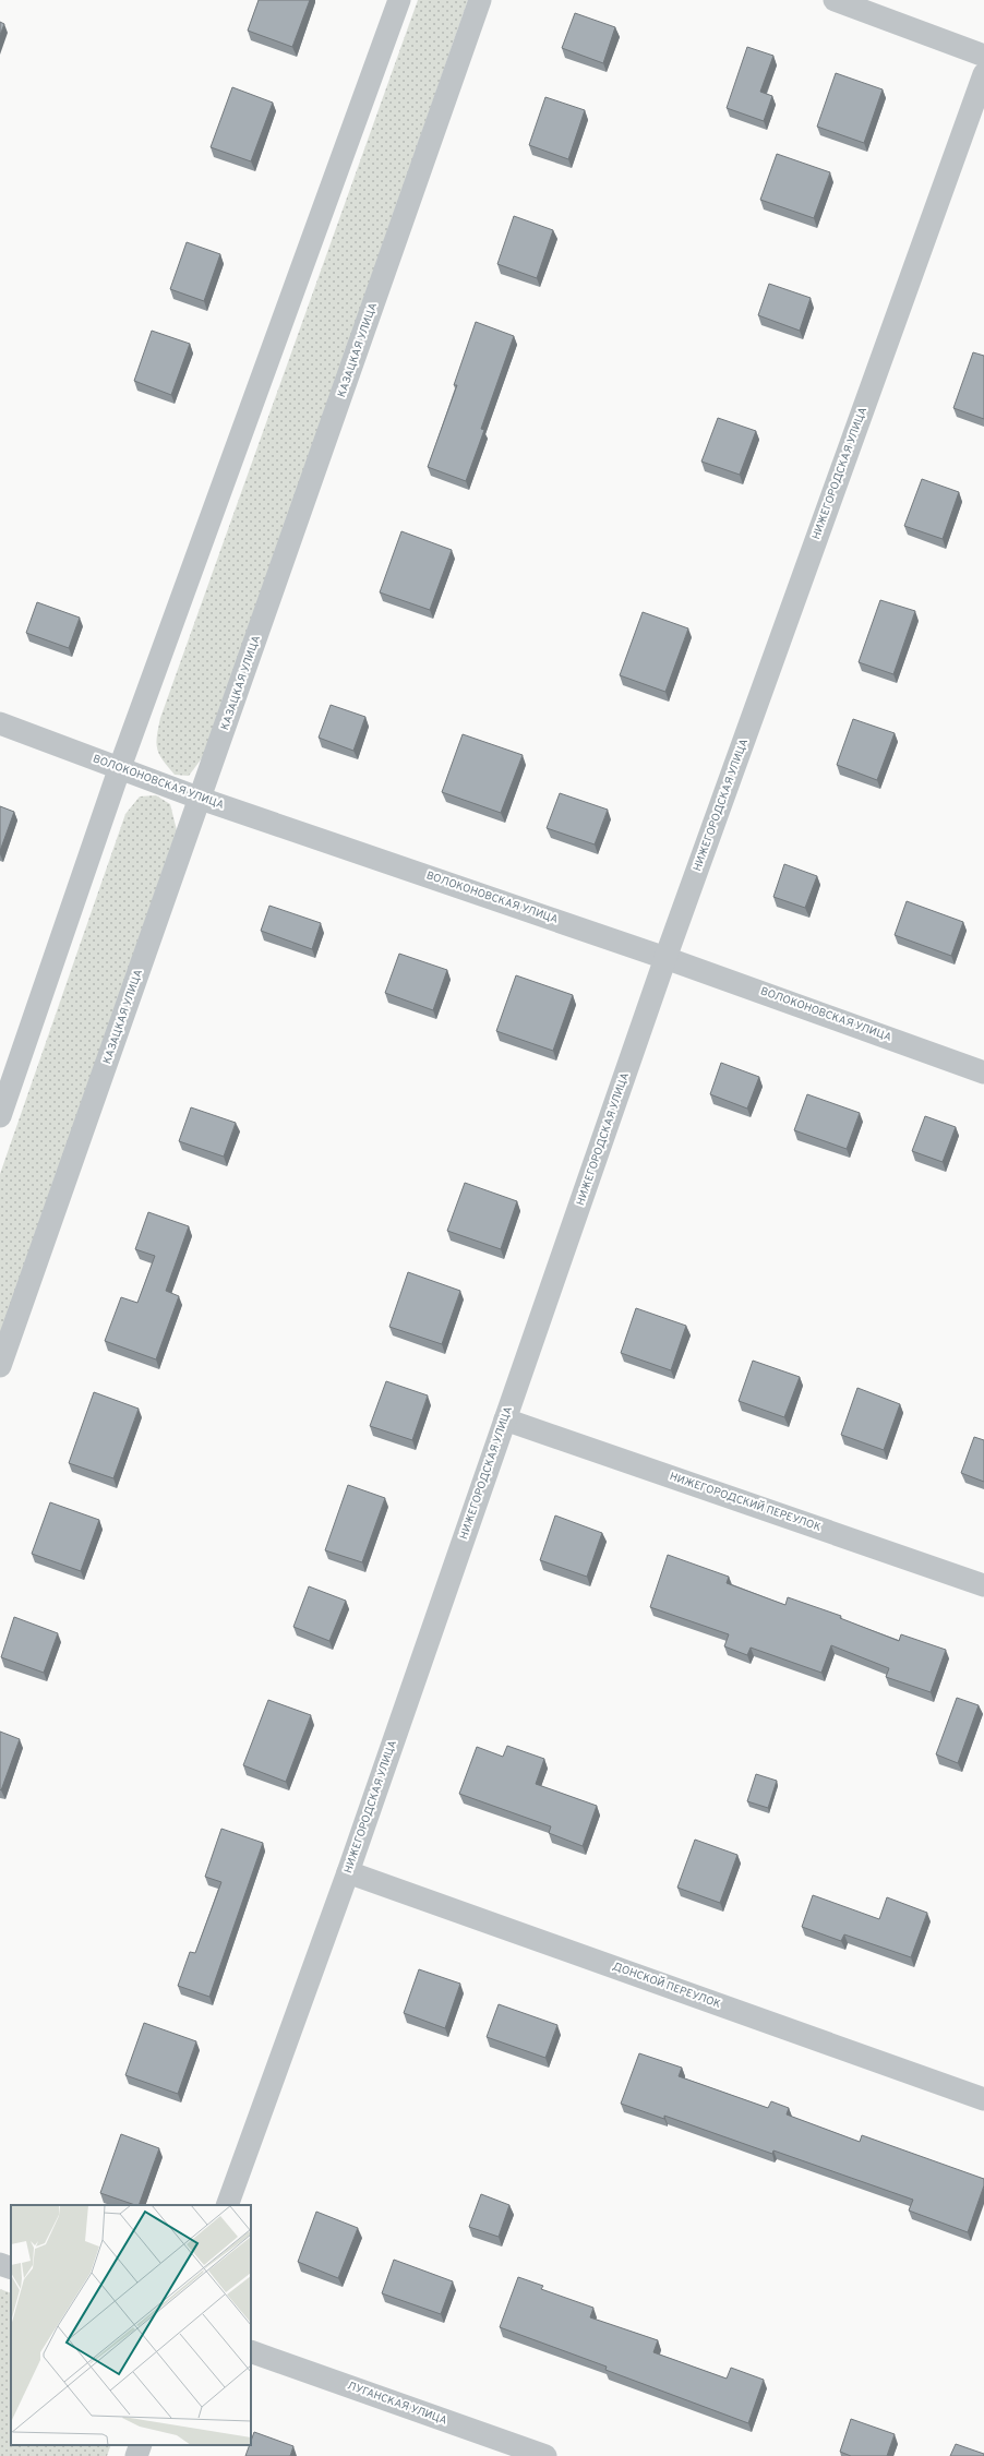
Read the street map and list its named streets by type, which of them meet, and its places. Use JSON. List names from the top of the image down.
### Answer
{
  "streets": {
    "street": [
      "КАЗАЦКАЯ УЛИЦА",
      "НИЖЕГОРОДСКАЯ УЛИЦА",
      "ВОЛОКОНОВСКАЯ УЛИЦА",
      "НИЖЕГОРОДСКИЙ ПЕРЕУЛОК",
      "ДОНСКОЙ ПЕРЕУЛОК",
      "ЛУГАНСКАЯ УЛИЦА"
    ]
  },
  "crossings": [
    ["КАЗАЦКАЯ УЛИЦА", "ВОЛОКОНОВСКАЯ УЛИЦА"],
    ["НИЖЕГОРОДСКАЯ УЛИЦА", "ВОЛОКОНОВСКАЯ УЛИЦА"],
    ["НИЖЕГОРОДСКАЯ УЛИЦА", "НИЖЕГОРОДСКИЙ ПЕРЕУЛОК"],
    ["НИЖЕГОРОДСКАЯ УЛИЦА", "ДОНСКОЙ ПЕРЕУЛОК"]
  ]
}
